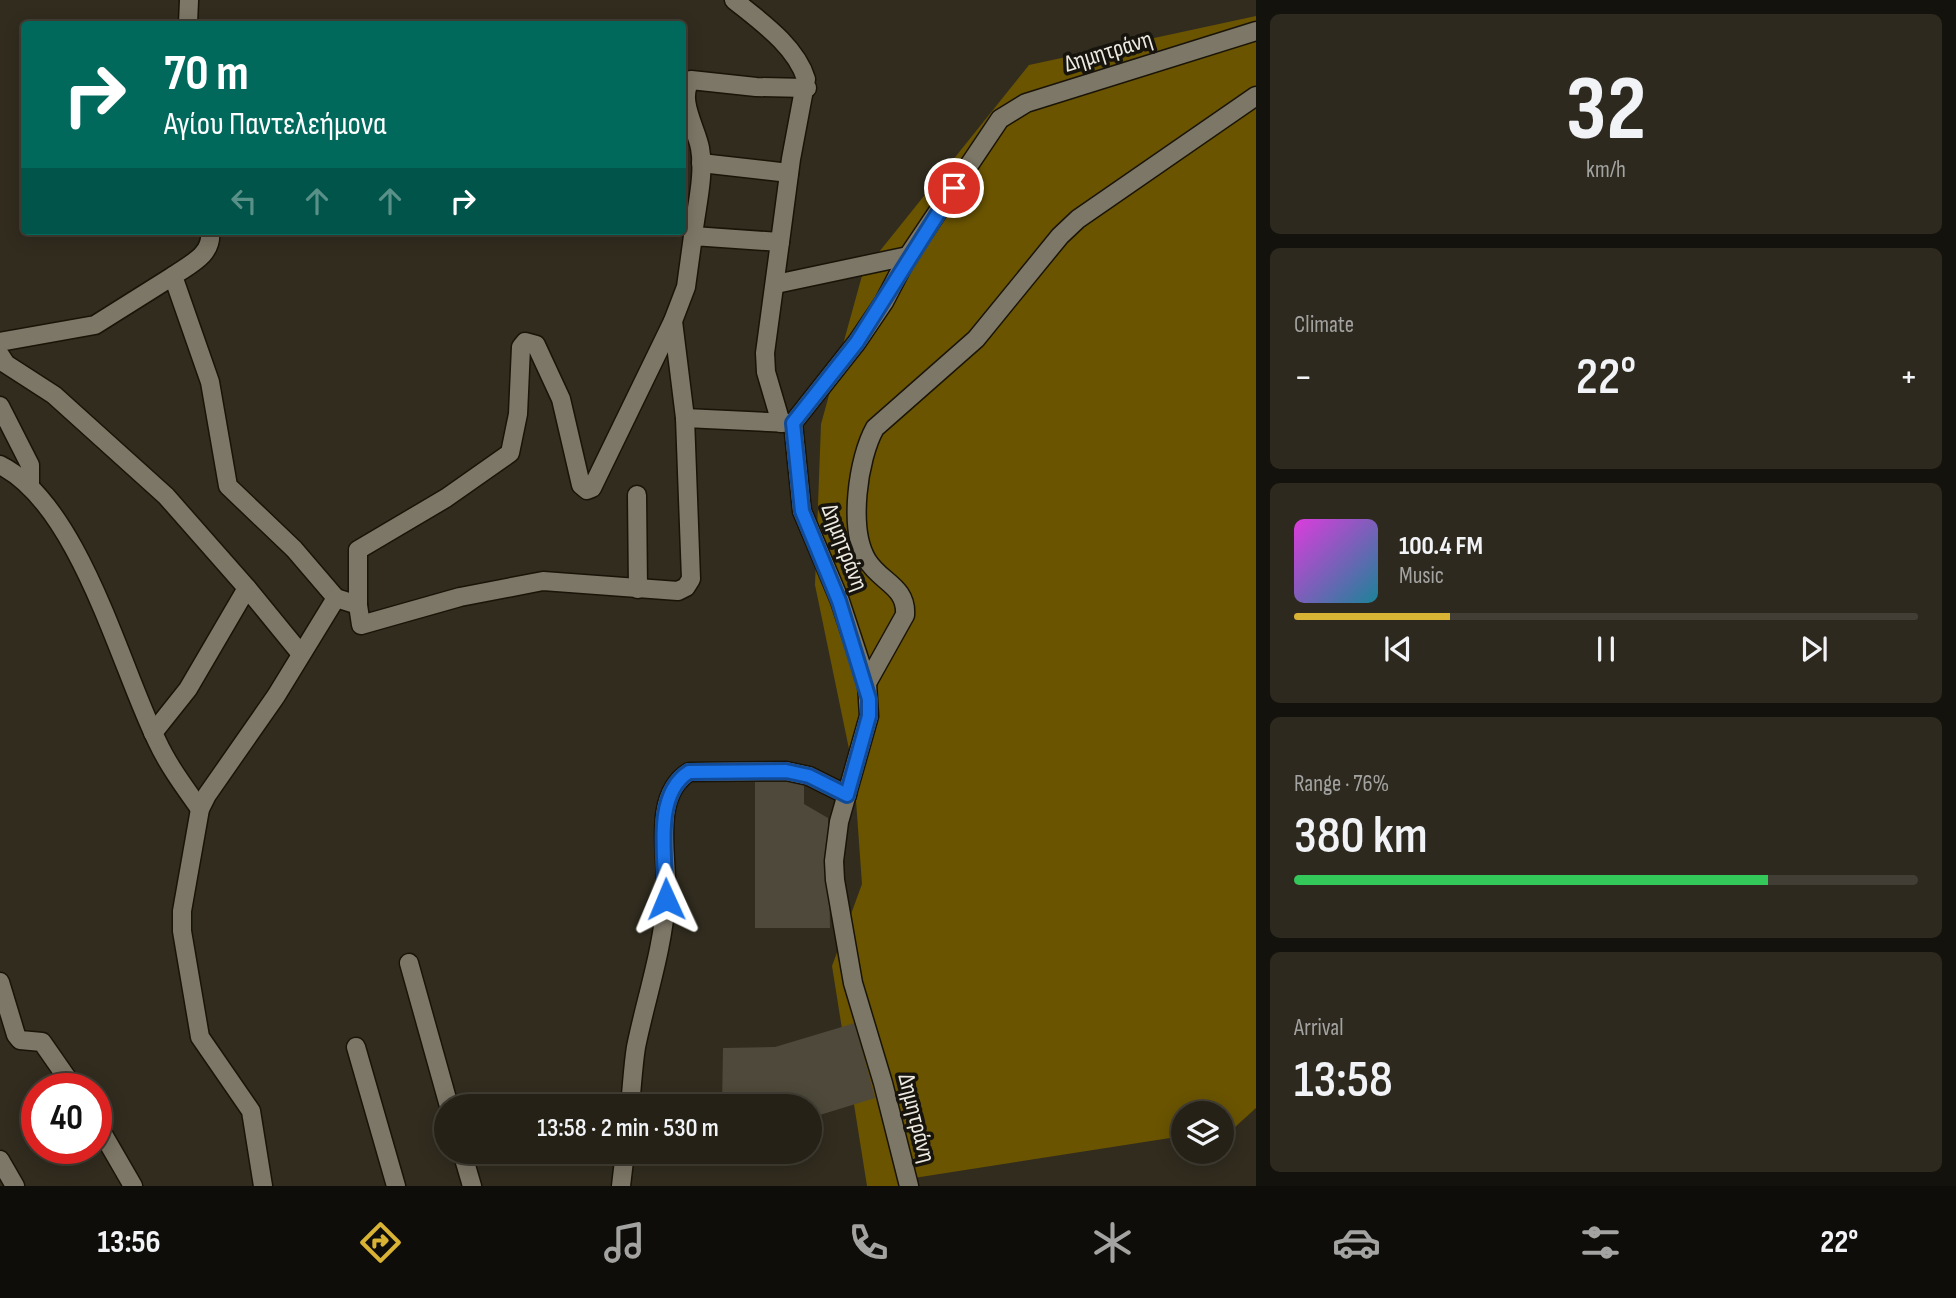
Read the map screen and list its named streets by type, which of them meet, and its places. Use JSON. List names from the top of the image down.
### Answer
{
  "streets": {
    "street": ["Δημητράνη"]
  },
  "page": {
    "tile": [
      ["32", "km/h"],
      "Climate",
      ["Range · 76%", "380 km"],
      ["Arrival", "13:58"]
    ],
    "turn": ["70 m", "Αγίου Παντελεήμονα"],
    "heat": ["−", "22°", "+"],
    "song": ["100.4 FM", "Music"],
    "limit": "40",
    "trip": "13:58 · 2 min · 530 m",
    "tabs": ["13:56", "22°"]
  }
}
